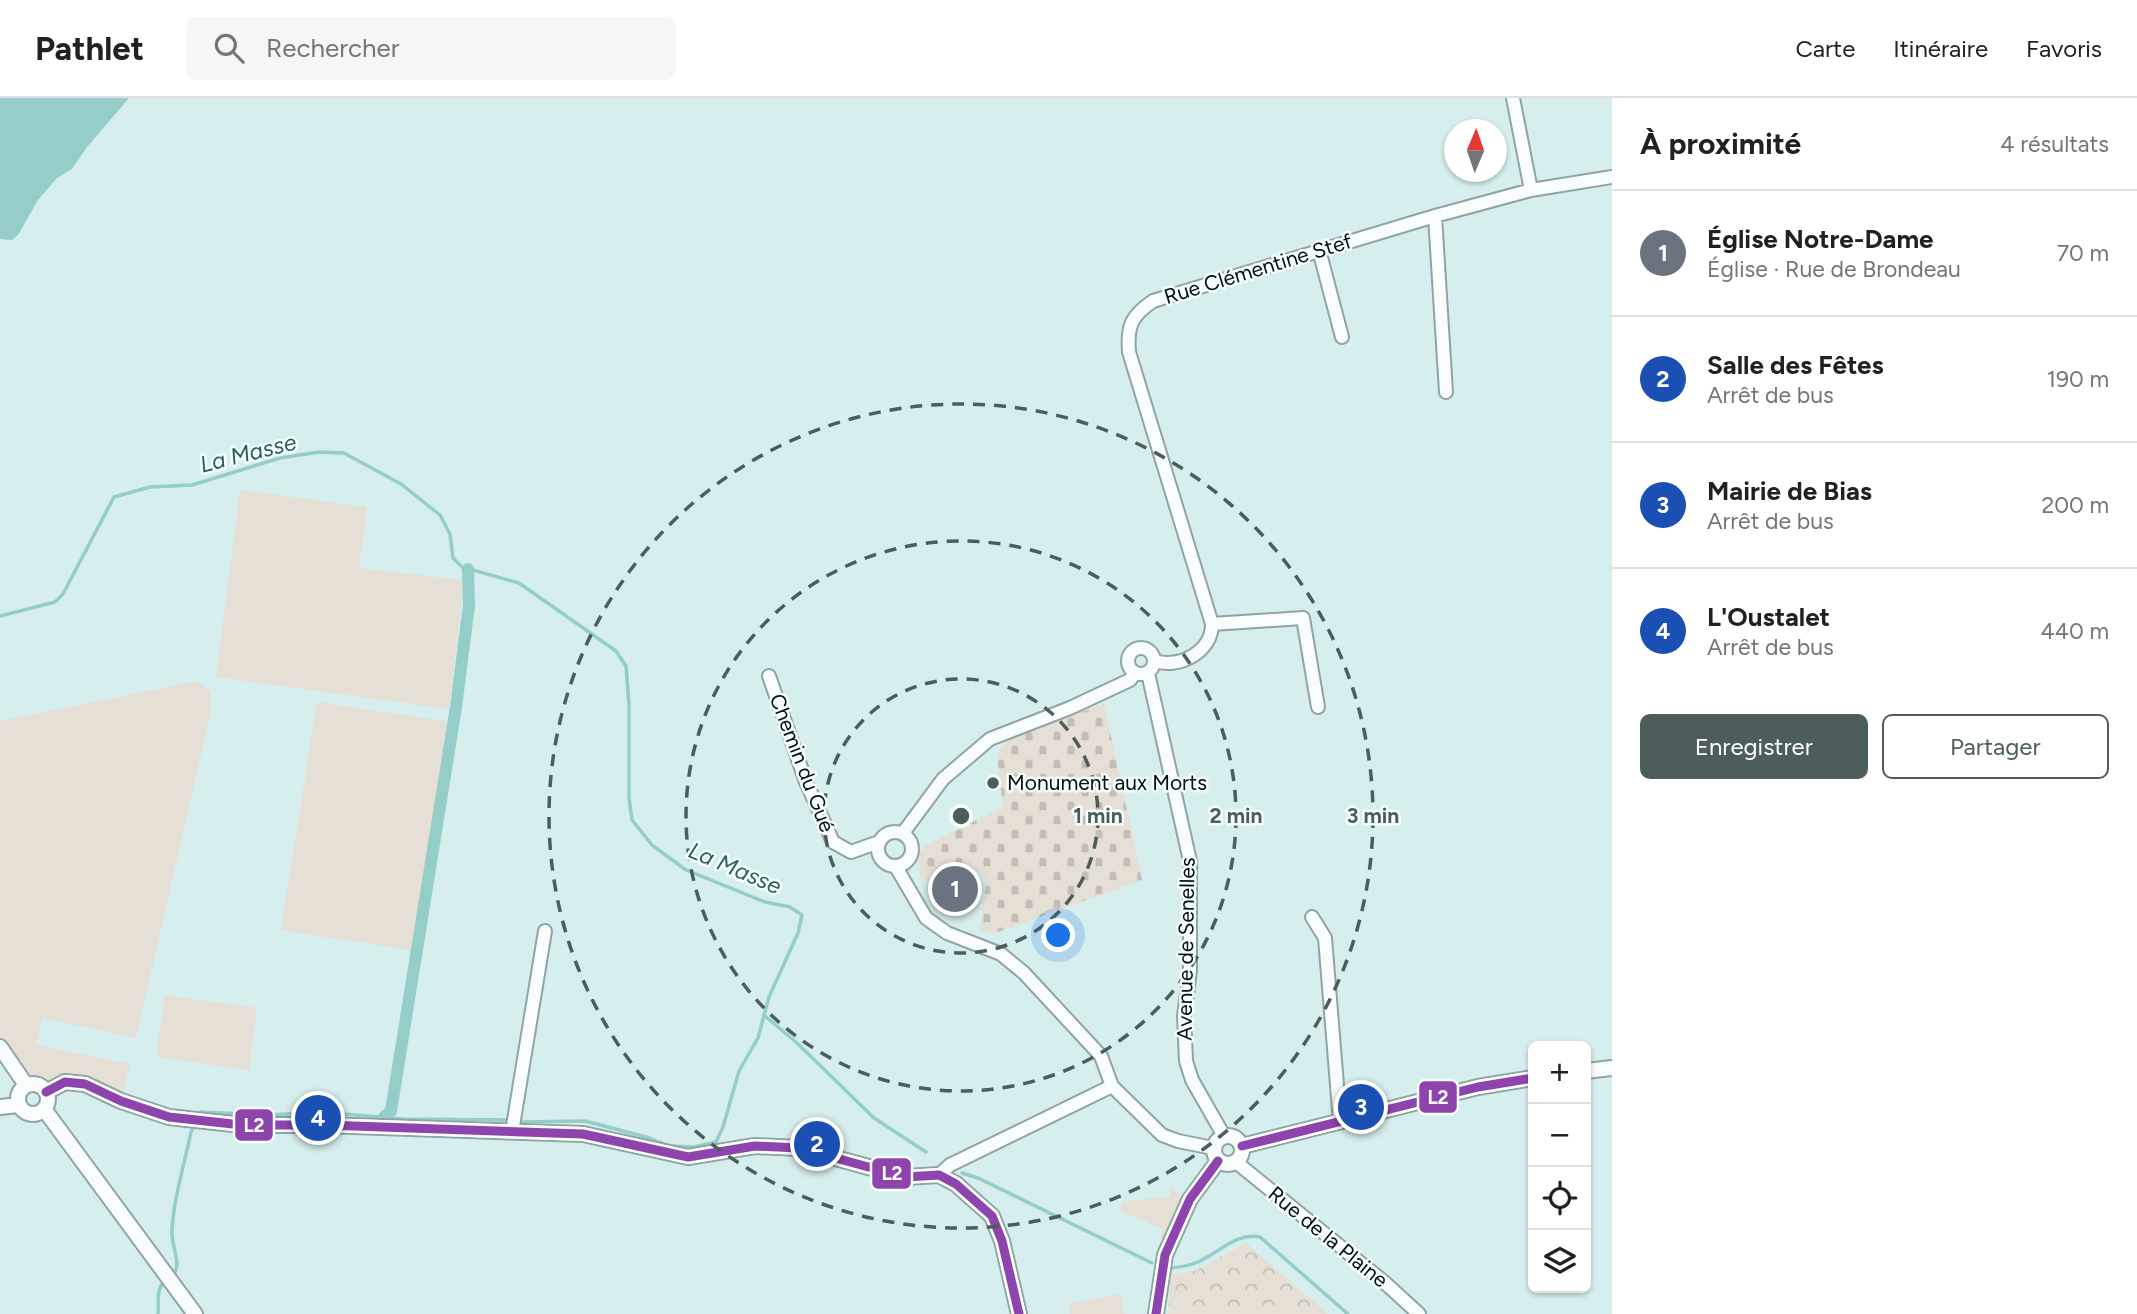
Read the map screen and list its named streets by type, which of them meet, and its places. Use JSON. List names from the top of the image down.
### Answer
{
  "streets": {
    "street": [
      "Rue Clémentine Stef",
      "Chemin du Gué",
      "Avenue de Senelles",
      "Rue de la Plaine"
    ]
  },
  "crossings": [
    ["Avenue de Senelles", "Rue de la Plaine"]
  ],
  "water": ["La Masse"],
  "places": ["Monument aux Morts"],
  "lines": ["transit line L2"],
  "north": "top",
  "page": {
    "header": "Pathlet",
    "search": "Rechercher",
    "nav": ["Carte", "Itinéraire", "Favoris"],
    "heading": ["À proximité", "4 résultats"],
    "list": [
      {
        "mark": "1",
        "name": "Église Notre-Dame",
        "note": "Église · Rue de Brondeau",
        "value": "70 m"
      },
      {
        "mark": "2",
        "name": "Salle des Fêtes",
        "note": "Arrêt de bus",
        "value": "190 m"
      },
      {
        "mark": "3",
        "name": "Mairie de Bias",
        "note": "Arrêt de bus",
        "value": "200 m"
      },
      {
        "mark": "4",
        "name": "L'Oustalet",
        "note": "Arrêt de bus",
        "value": "440 m"
      }
    ],
    "buttons": ["Enregistrer", "Partager"],
    "pins": [
      "1",
      "3",
      "4",
      "2"
    ],
    "map_buttons": ["+", "−"]
  },
  "rings": ["1 min", "2 min", "3 min"]
}
